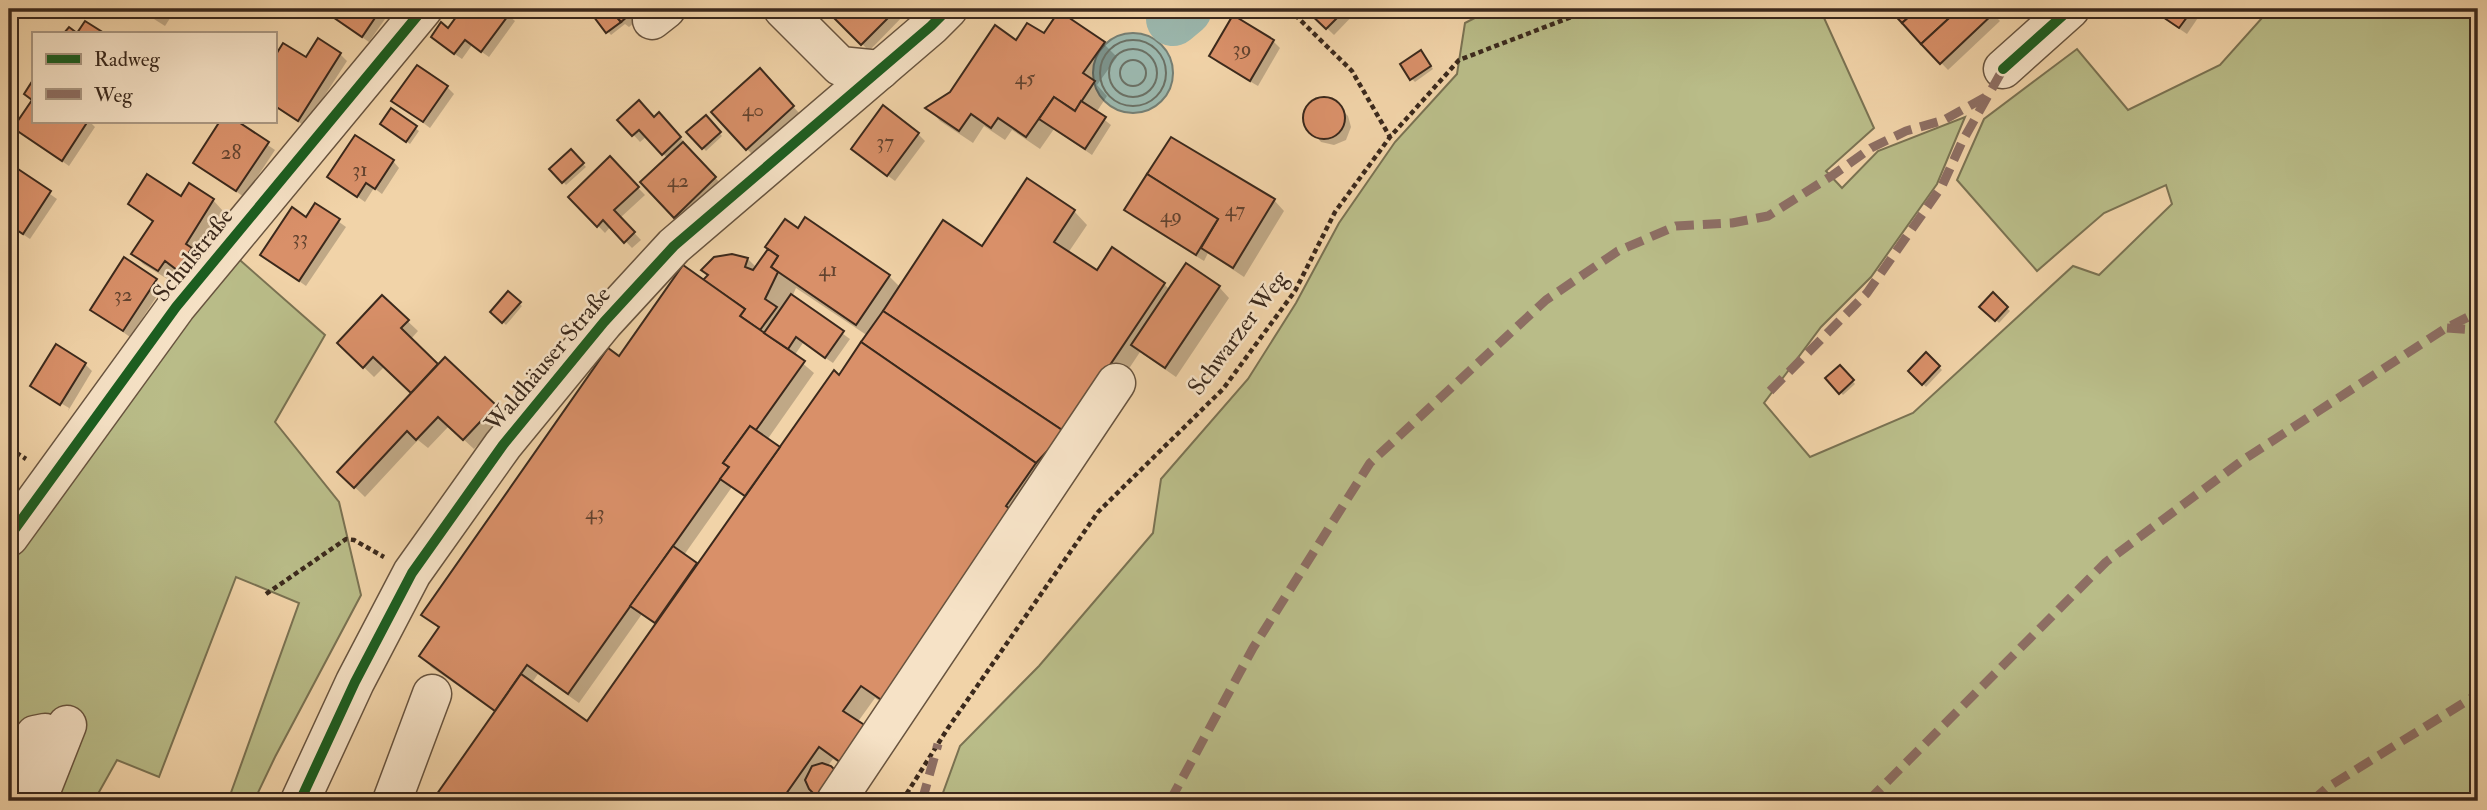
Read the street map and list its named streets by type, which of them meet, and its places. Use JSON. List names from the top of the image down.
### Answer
{
  "streets": {
    "street": ["Schulstraße", "Waldhäuser Straße"],
    "path": ["Schwarzer Weg"]
  },
  "house_numbers": [
    "39",
    "45",
    "40",
    "37",
    "28",
    "31",
    "42",
    "47",
    "49",
    "33",
    "41",
    "32",
    "43"
  ],
  "legend": ["Radweg", "Weg"]
}
